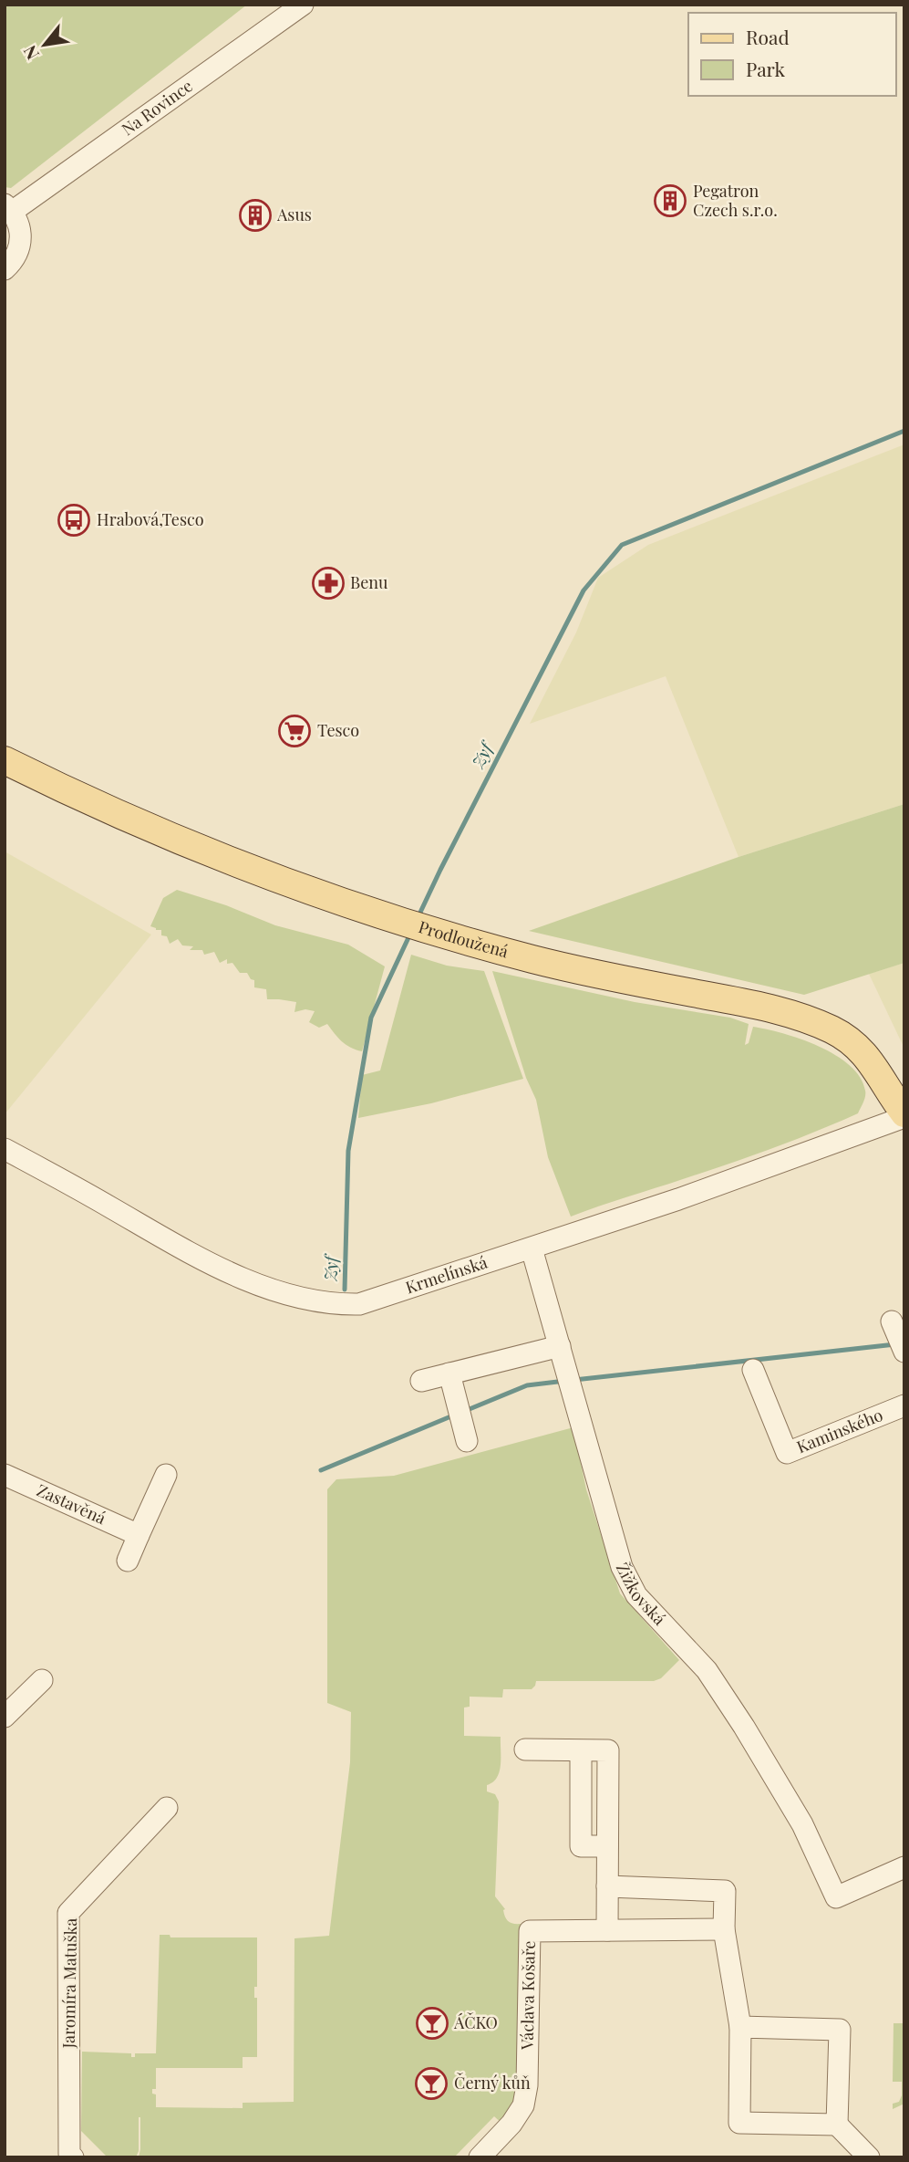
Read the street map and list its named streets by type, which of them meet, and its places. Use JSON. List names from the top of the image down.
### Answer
{
  "streets": {
    "main road": ["Prodloužená"],
    "street": [
      "Na Rovince",
      "Krmelínská",
      "Kaminského",
      "Zastavěná",
      "Žižkovská",
      "Jaromíra Matuška",
      "Václava Košaře"
    ]
  },
  "crossings": [
    ["Prodloužená", "Krmelínská"],
    ["Krmelínská", "Žižkovská"]
  ],
  "water": ["Zyf"],
  "places": {
    "building": ["Pegatron Czech s.r.o.", "Asus"],
    "bus stop": ["Hrabová,Tesco"],
    "pharmacy": ["Benu"],
    "supermarket": ["Tesco"],
    "bar": ["ÁČKO", "Černý kůň"]
  },
  "legend": ["Road", "Park"],
  "north": "bottom left"
}
